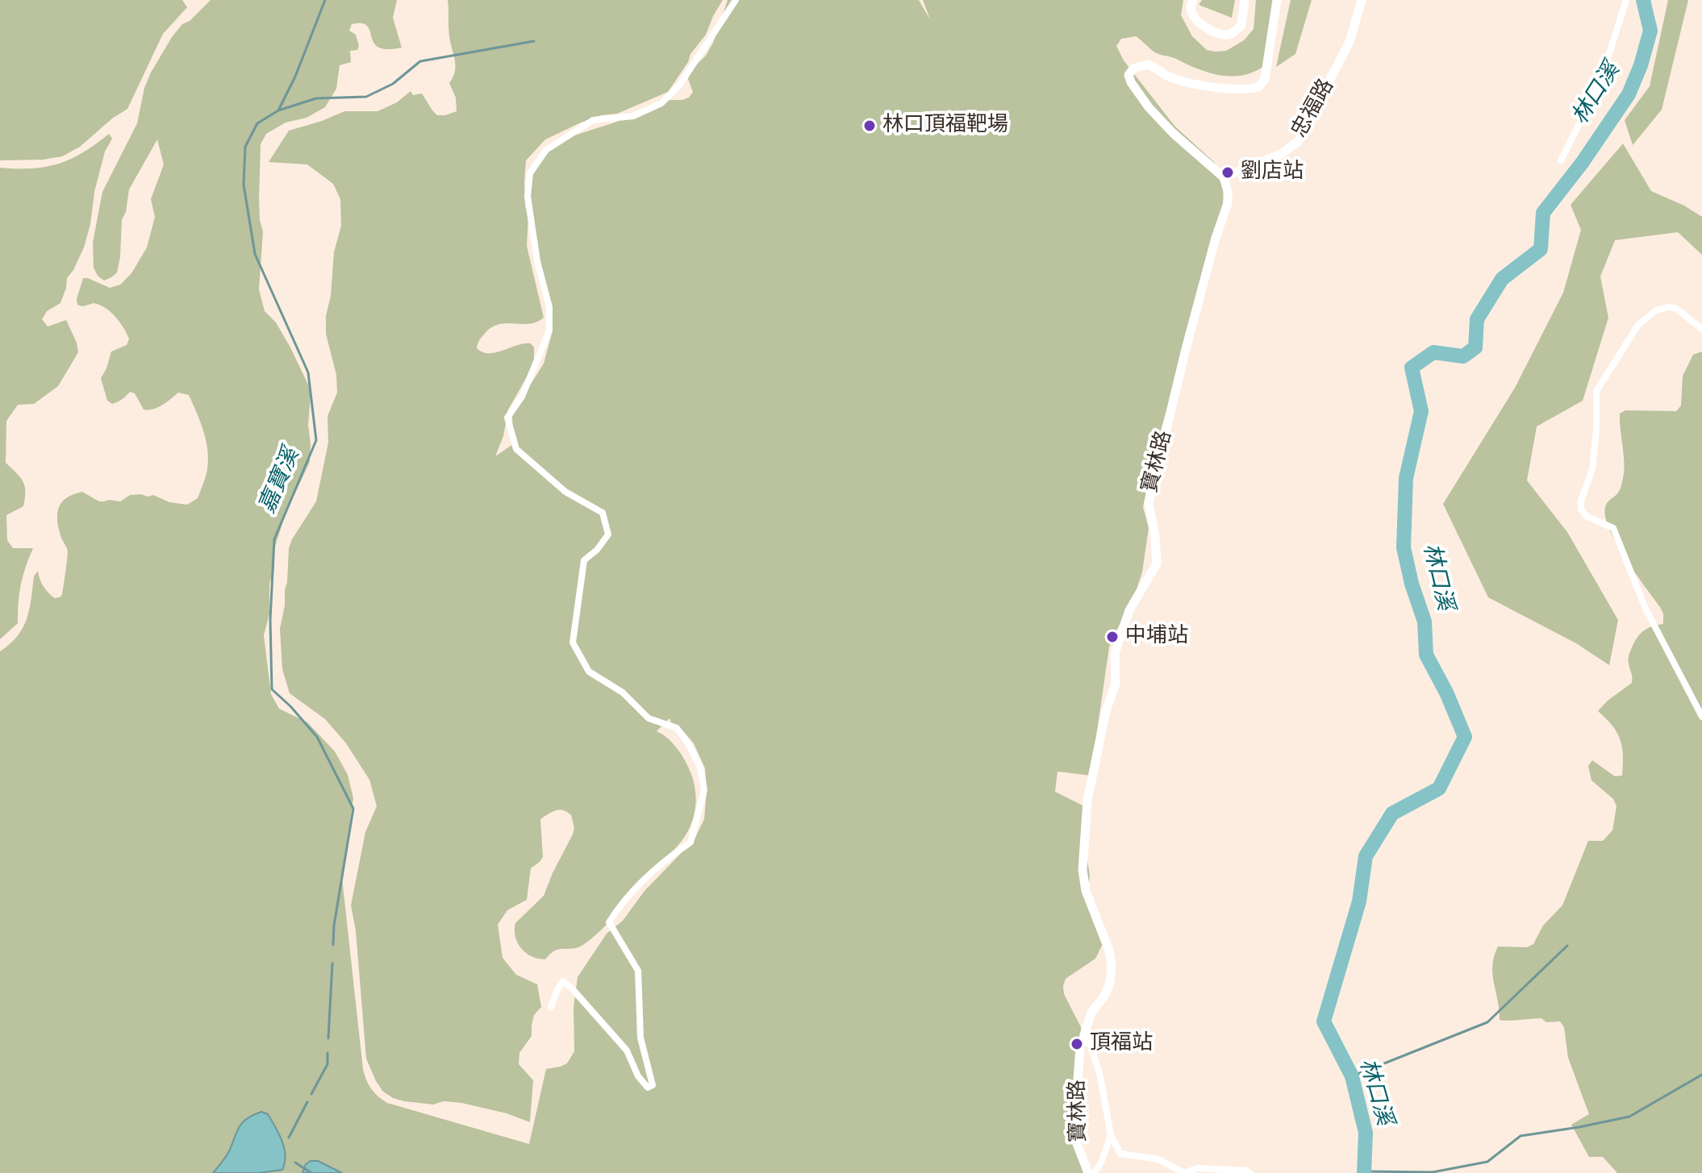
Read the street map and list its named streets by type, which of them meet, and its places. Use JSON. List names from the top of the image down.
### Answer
{
  "streets": {
    "main road": ["忠福路", "寶林路"]
  },
  "crossings": [
    ["忠福路", "寶林路"]
  ],
  "water": ["林口溪", "嘉寶溪"],
  "places": [
    "林口頂福靶場",
    "劉店站",
    "中埔站",
    "頂福站"
  ]
}
